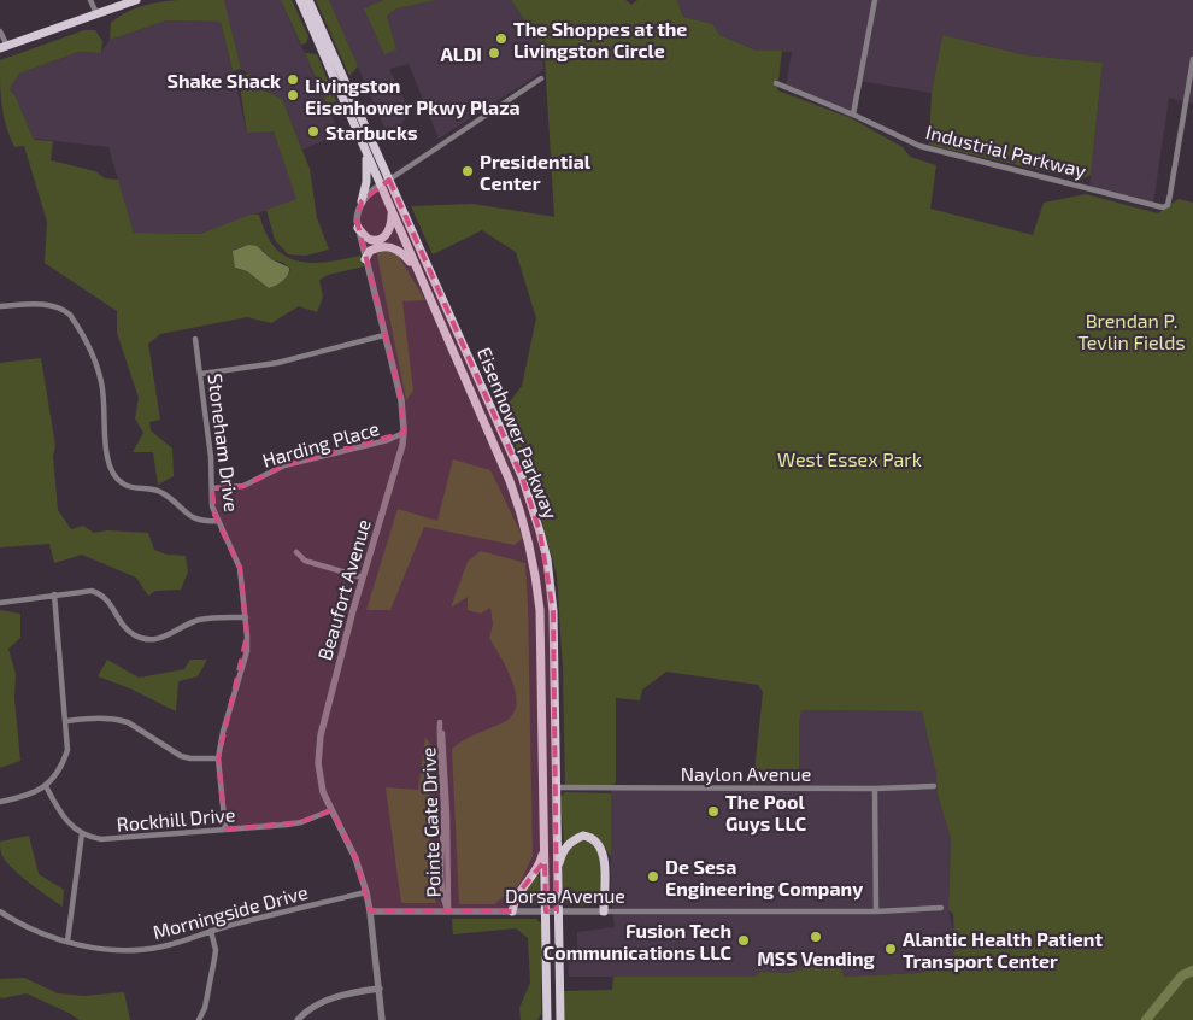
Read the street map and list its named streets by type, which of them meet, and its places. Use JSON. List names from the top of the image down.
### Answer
{
  "streets": {
    "main road": ["Eisenhower Parkway"],
    "street": [
      "Industrial Parkway",
      "Stoneham Drive",
      "Harding Place",
      "Beaufort Avenue",
      "Naylon Avenue",
      "Rockhill Drive",
      "Pointe Gate Drive",
      "Dorsa Avenue",
      "Morningside Drive"
    ]
  },
  "crossings": [
    ["Eisenhower Parkway", "Naylon Avenue"],
    ["Eisenhower Parkway", "Dorsa Avenue"],
    ["Stoneham Drive", "Harding Place"],
    ["Stoneham Drive", "Rockhill Drive"],
    ["Harding Place", "Beaufort Avenue"],
    ["Beaufort Avenue", "Rockhill Drive"],
    ["Beaufort Avenue", "Dorsa Avenue"],
    ["Beaufort Avenue", "Morningside Drive"],
    ["Pointe Gate Drive", "Dorsa Avenue"]
  ],
  "parks": ["Brendan P. Tevlin Fields", "West Essex Park"],
  "places": [
    "The Shoppes at the Livingston Circle",
    "ALDI",
    "Shake Shack",
    "Livingston Eisenhower Pkwy Plaza",
    "Starbucks",
    "Presidential Center",
    "The Pool Guys LLC",
    "De Sesa Engineering Company",
    "MSS Vending",
    "Fusion Tech Communications LLC",
    "Alantic Health Patient Transport Center"
  ]
}
